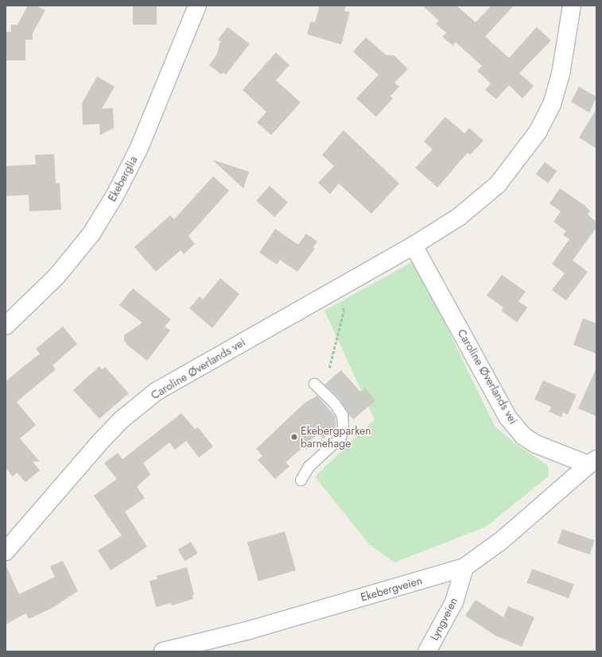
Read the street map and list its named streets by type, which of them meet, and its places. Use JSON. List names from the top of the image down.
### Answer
{
  "streets": {
    "street": [
      "Ekeberglia",
      "Caroline Øverlands vei",
      "Ekebergveien",
      "Lyngveien"
    ]
  },
  "crossings": [
    ["Caroline Øverlands vei", "Ekebergveien"],
    ["Ekebergveien", "Lyngveien"]
  ],
  "places": ["Ekebergparken barnehage"]
}
